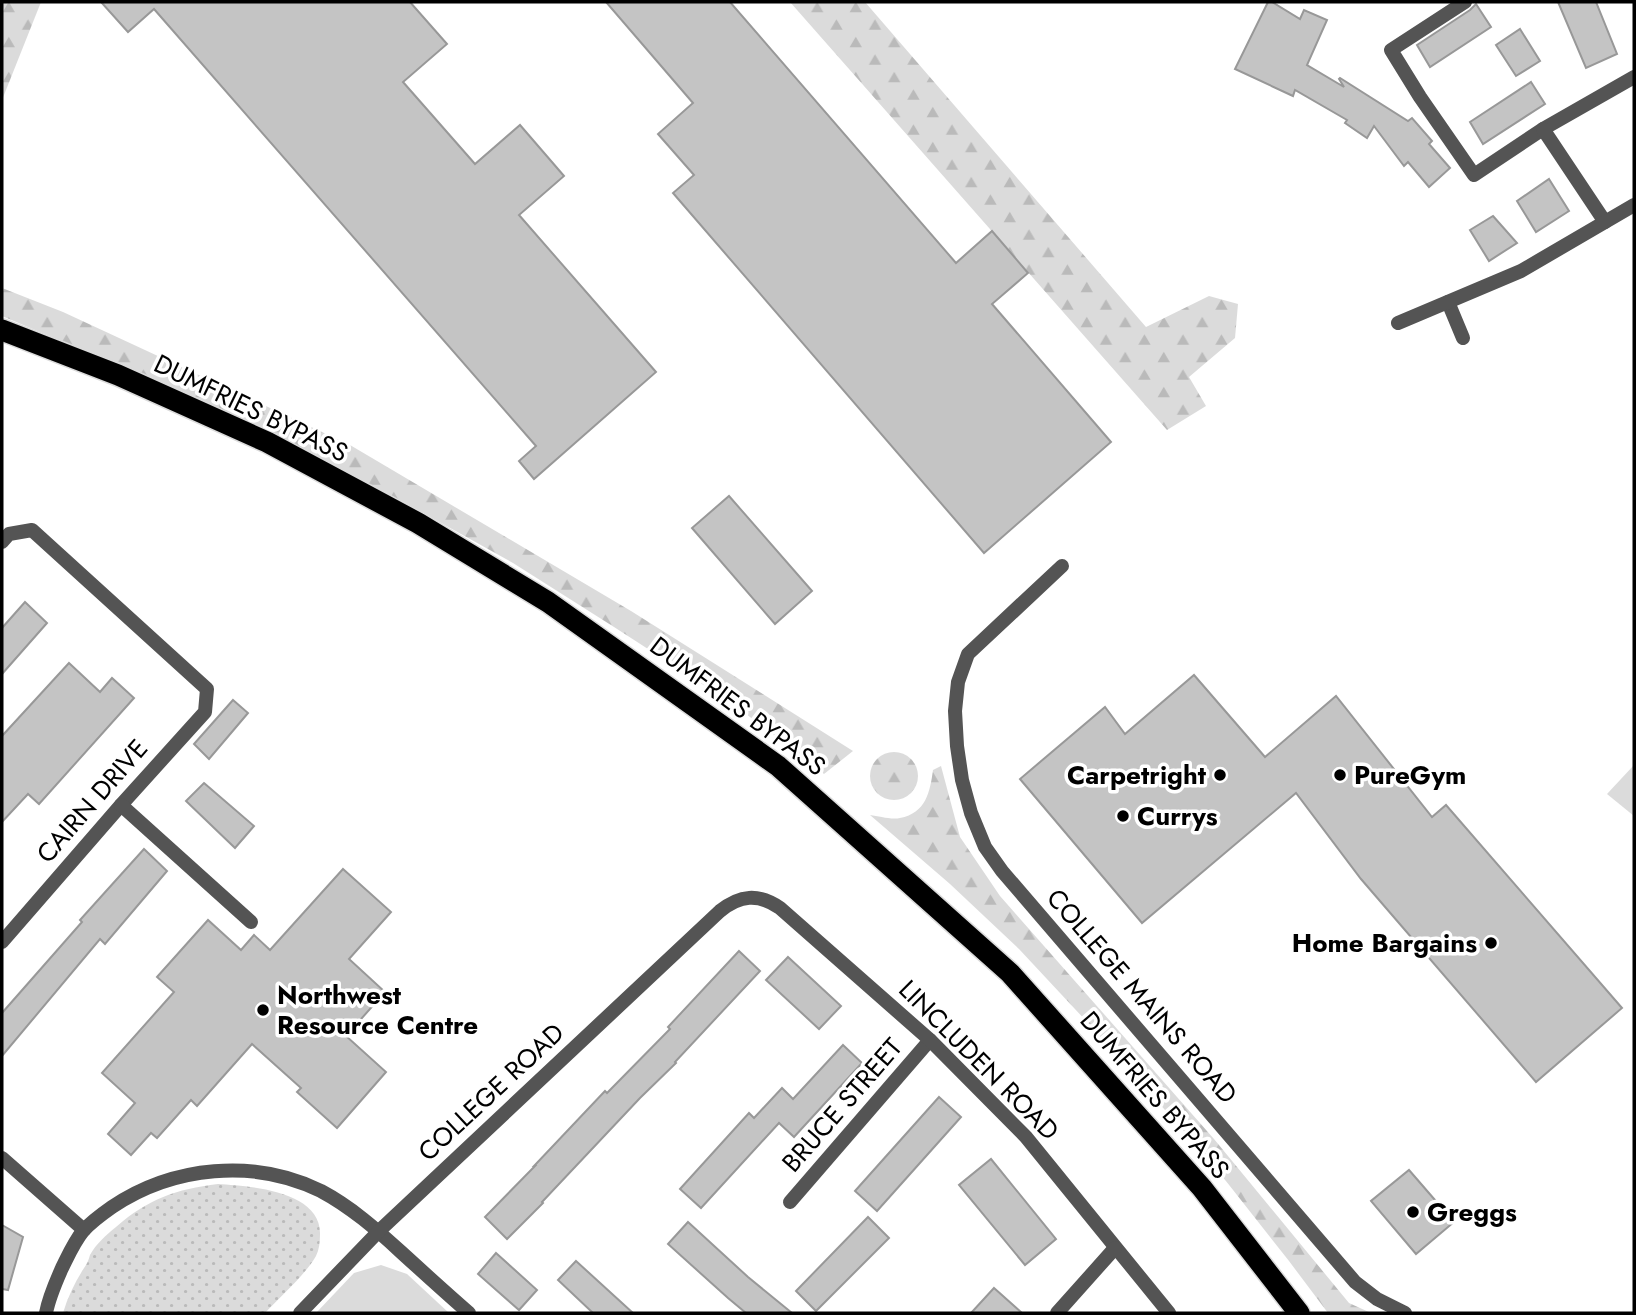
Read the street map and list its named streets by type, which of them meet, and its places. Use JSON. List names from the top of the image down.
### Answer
{
  "streets": {
    "highway": ["DUMFRIES BYPASS"],
    "street": [
      "CAIRN DRIVE",
      "COLLEGE MAINS ROAD",
      "LINCLUDEN ROAD",
      "COLLEGE ROAD",
      "BRUCE STREET"
    ]
  },
  "crossings": [
    ["LINCLUDEN ROAD", "COLLEGE ROAD"],
    ["LINCLUDEN ROAD", "BRUCE STREET"]
  ],
  "places": [
    "Carpetright",
    "PureGym",
    "Currys",
    "Home Bargains",
    "Northwest Resource Centre",
    "Greggs"
  ]
}
